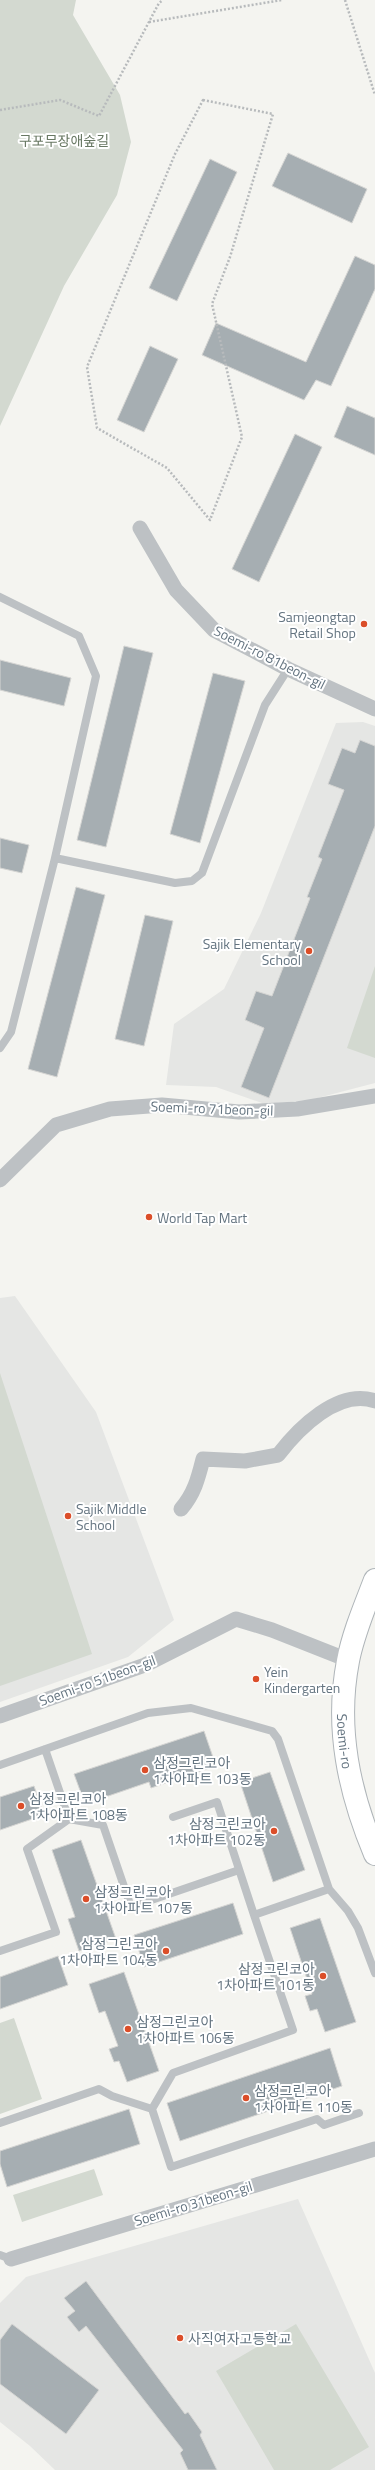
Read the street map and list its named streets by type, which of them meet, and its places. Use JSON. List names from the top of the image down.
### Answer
{
  "streets": {
    "main road": ["Soemi-ro"],
    "street": [
      "Soemi-ro 81beon-gil",
      "Soemi-ro 71beon-gil",
      "Soemi-ro 51beon-gil",
      "Soemi-ro 31beon-gil"
    ]
  },
  "crossings": [
    ["Soemi-ro 51beon-gil", "Soemi-ro"]
  ],
  "parks": ["구포무장애숲길"],
  "places": [
    "Samjeongtap Retail Shop",
    "Sajik Elementary School",
    "World Tap Mart",
    "Sajik Middle School",
    "Yein Kindergarten",
    "삼정그린코아 1차아파트 103동",
    "삼정그린코아 1차아파트 108동",
    "삼정그린코아 1차아파트 102동",
    "삼정그린코아 1차아파트 107동",
    "삼정그린코아 1차아파트 104동",
    "삼정그린코아 1차아파트 101동",
    "삼정그린코아 1차아파트 106동",
    "삼정그린코아 1차아파트 110동",
    "사직여자고등학교"
  ]
}
